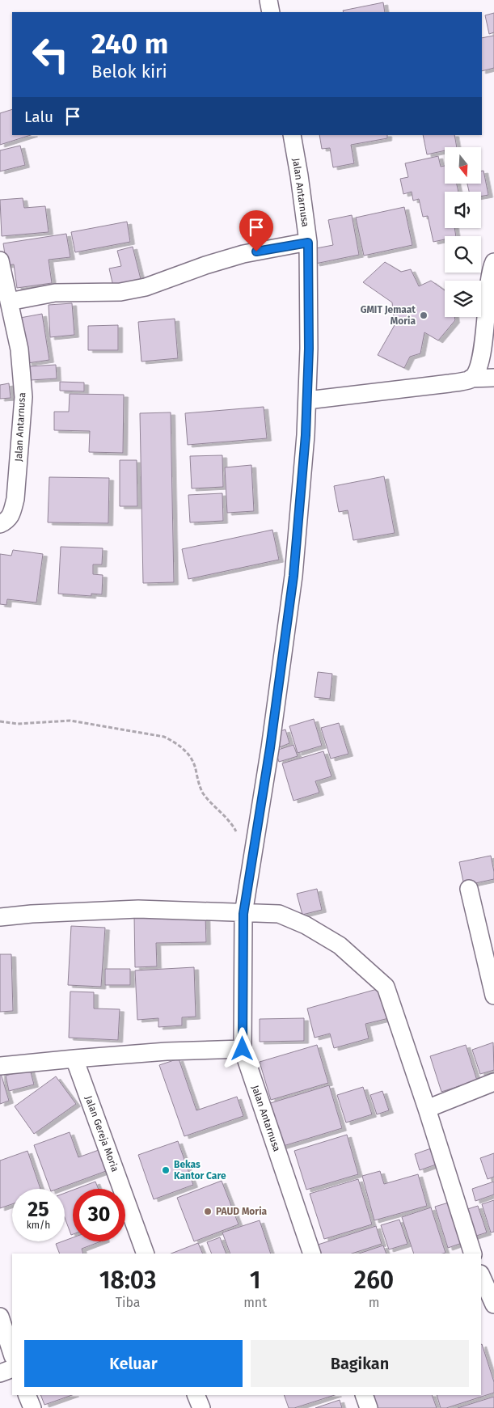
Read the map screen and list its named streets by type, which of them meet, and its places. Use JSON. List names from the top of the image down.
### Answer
{
  "streets": {
    "street": ["Jalan Antarnusa", "Jalan Gereja Moria"]
  },
  "places": ["GMIT Jemaat Moria", "Bekas Kantor Care", "PAUD Moria"],
  "north": "bottom",
  "page": {
    "turn": ["240 m", "Belok kiri"],
    "then": "Lalu",
    "speed": "25 km/h",
    "limit": "30",
    "eta": [
      "18:03",
      "Tiba",
      "1",
      "mnt",
      "260",
      "m"
    ],
    "buttons": ["Keluar", "Bagikan"]
  }
}
